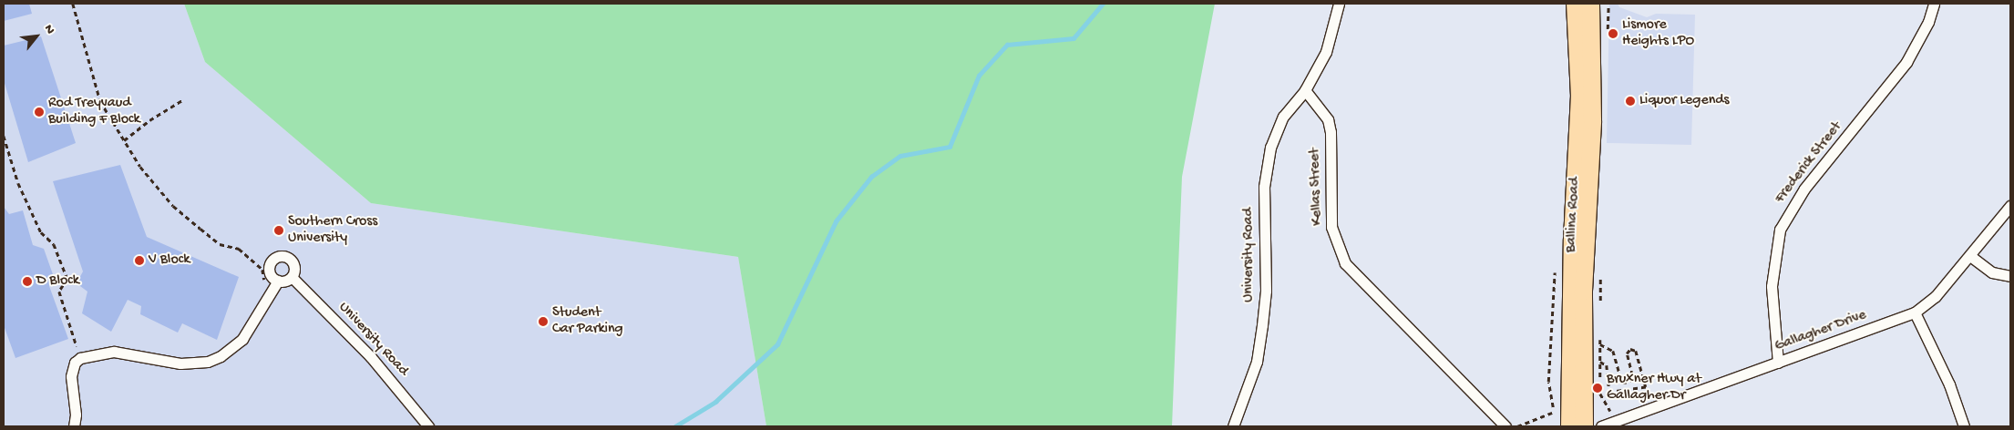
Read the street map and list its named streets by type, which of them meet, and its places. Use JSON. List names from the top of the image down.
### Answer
{
  "streets": {
    "main road": ["Ballina Road"],
    "street": [
      "Frederick Street",
      "Kellas Street",
      "University Road",
      "Gallagher Drive"
    ]
  },
  "crossings": [
    ["Frederick Street", "Gallagher Drive"],
    ["Kellas Street", "University Road"]
  ],
  "places": [
    "Lismore Heights LPO",
    "Liquor Legends",
    "Rod Treyvaud Building F Block",
    "Southern Cross University",
    "V Block",
    "D Block",
    "Student Car Parking",
    "Bruxner Hwy at Gallagher Dr"
  ],
  "north": "top right"
}
